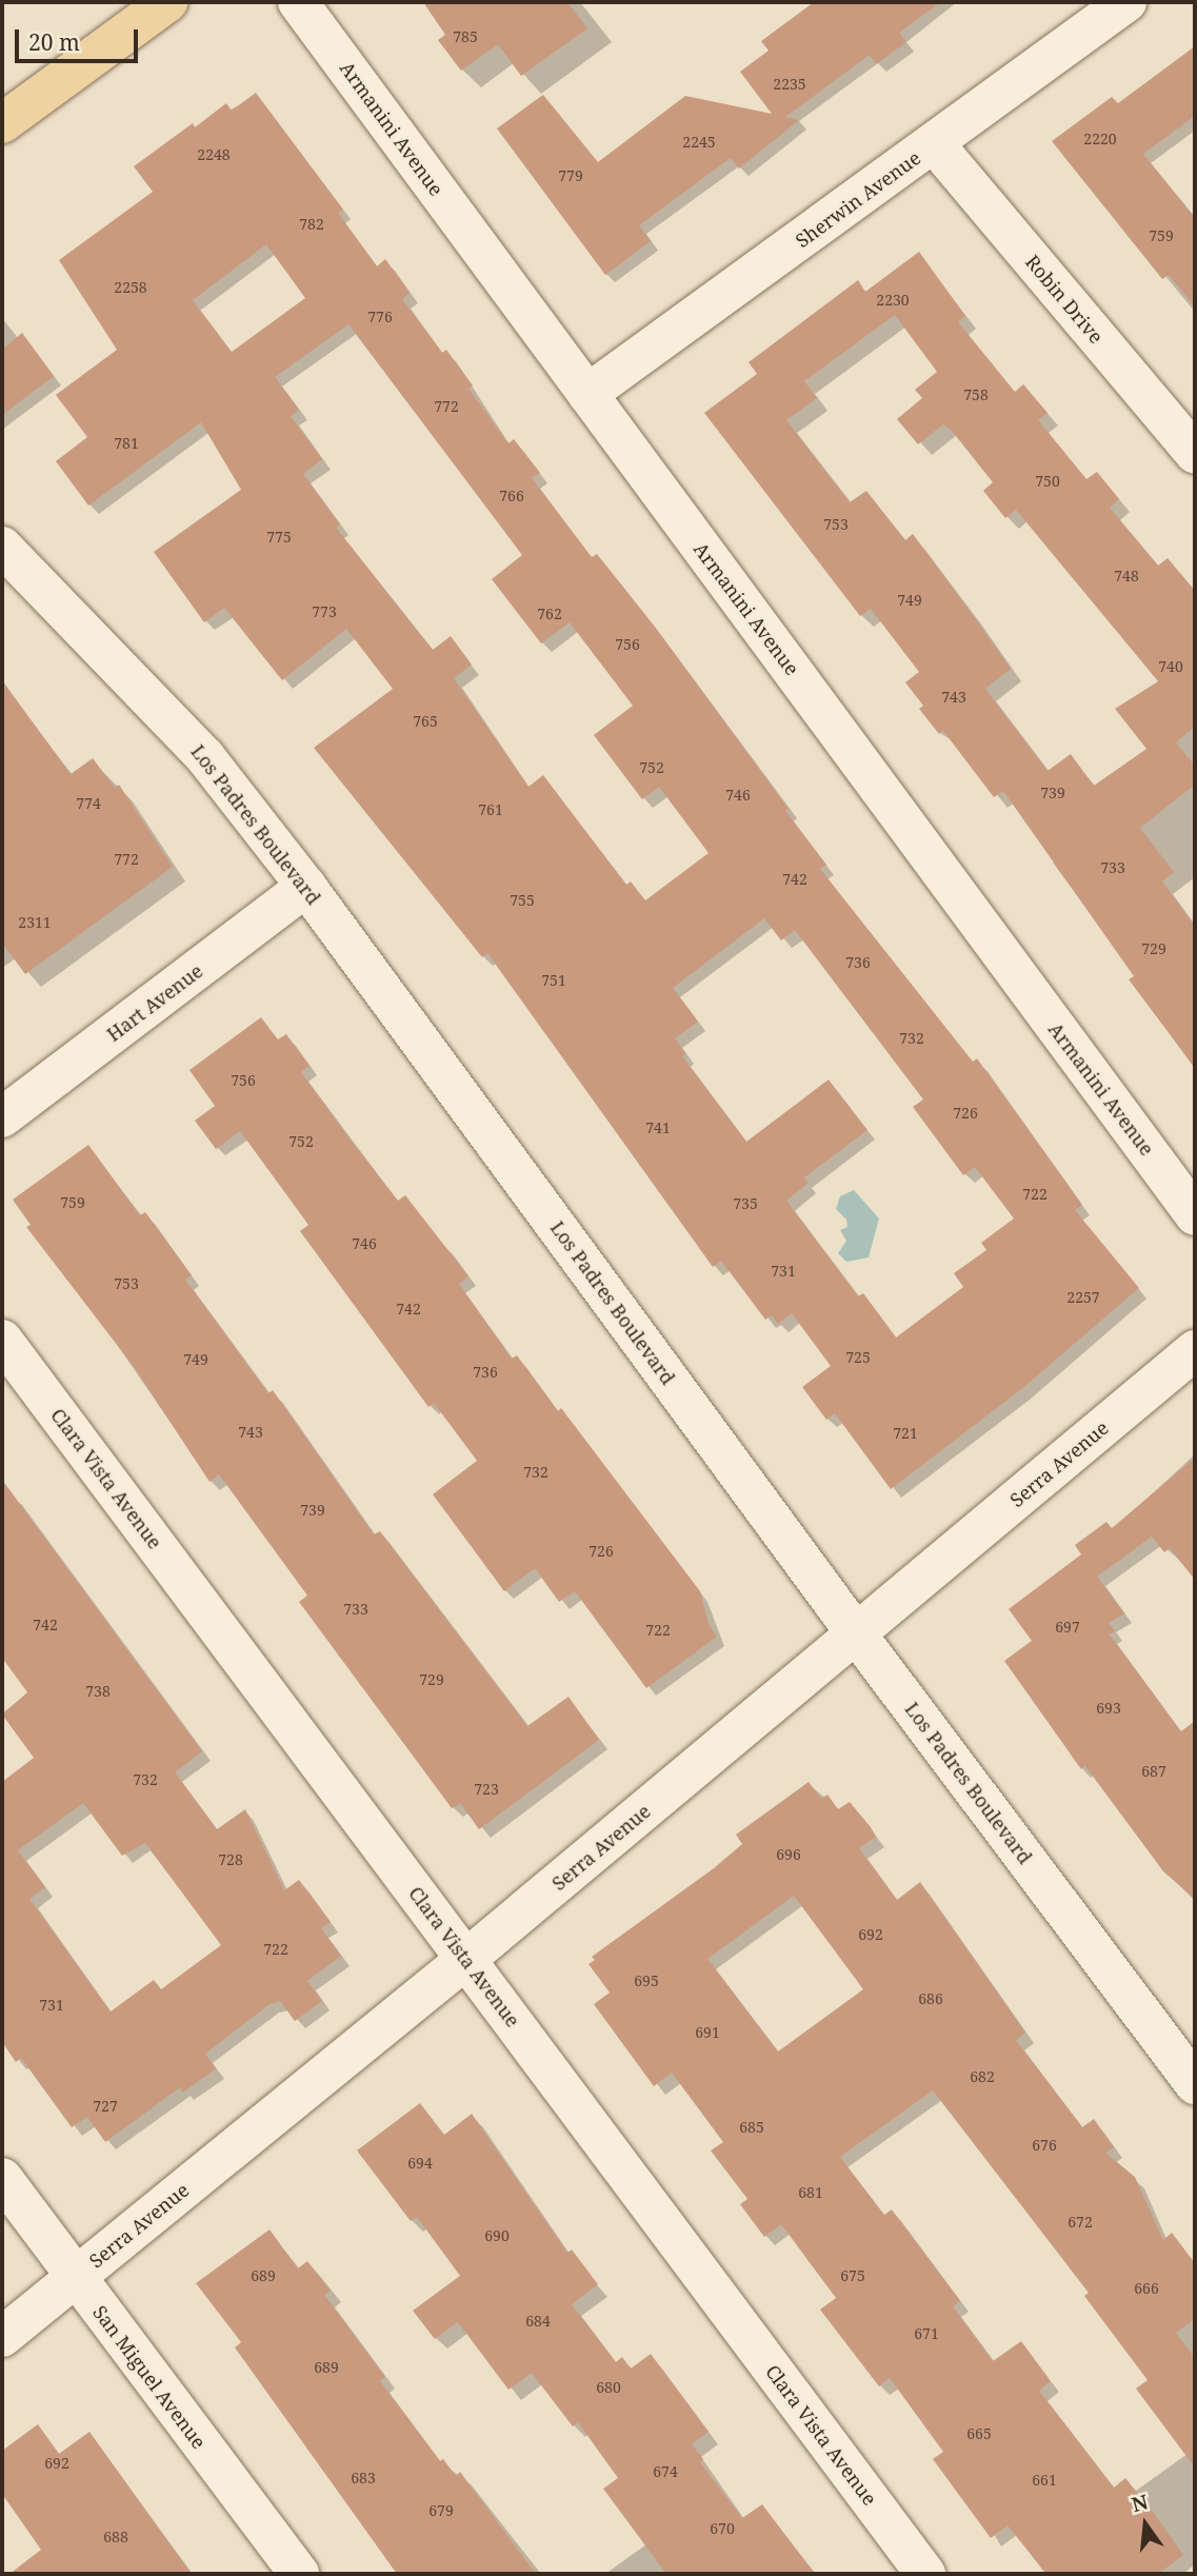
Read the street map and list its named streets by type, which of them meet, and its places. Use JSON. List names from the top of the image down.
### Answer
{
  "streets": {
    "street": [
      "Armanini Avenue",
      "Sherwin Avenue",
      "Robin Drive",
      "Los Padres Boulevard",
      "Hart Avenue",
      "Serra Avenue",
      "Clara Vista Avenue",
      "San Miguel Avenue"
    ]
  },
  "crossings": [
    ["Armanini Avenue", "Sherwin Avenue"],
    ["Sherwin Avenue", "Robin Drive"],
    ["Los Padres Boulevard", "Hart Avenue"],
    ["Los Padres Boulevard", "Serra Avenue"],
    ["Serra Avenue", "Clara Vista Avenue"],
    ["Serra Avenue", "San Miguel Avenue"]
  ],
  "house_numbers": [
    "785",
    "2235",
    "2220",
    "2245",
    "2248",
    "779",
    "782",
    "759",
    "2258",
    "2230",
    "776",
    "758",
    "772",
    "781",
    "750",
    "766",
    "753",
    "775",
    "748",
    "749",
    "773",
    "762",
    "756",
    "740",
    "743",
    "765",
    "752",
    "739",
    "746",
    "774",
    "761",
    "772",
    "733",
    "742",
    "755",
    "2311",
    "729",
    "736",
    "751",
    "732",
    "756",
    "726",
    "741",
    "752",
    "722",
    "759",
    "735",
    "746",
    "731",
    "753",
    "2257",
    "742",
    "725",
    "749",
    "736",
    "743",
    "721",
    "732",
    "739",
    "726",
    "733",
    "742",
    "697",
    "722",
    "729",
    "738",
    "693",
    "687",
    "732",
    "723",
    "696",
    "728",
    "692",
    "722",
    "695",
    "686",
    "731",
    "691",
    "682",
    "727",
    "685",
    "676",
    "694",
    "681",
    "672",
    "690",
    "689",
    "675",
    "666",
    "684",
    "671",
    "689",
    "680",
    "665",
    "692",
    "674",
    "683",
    "661",
    "679",
    "670",
    "688"
  ],
  "scale_bar": "20 m",
  "north": "top"
}
